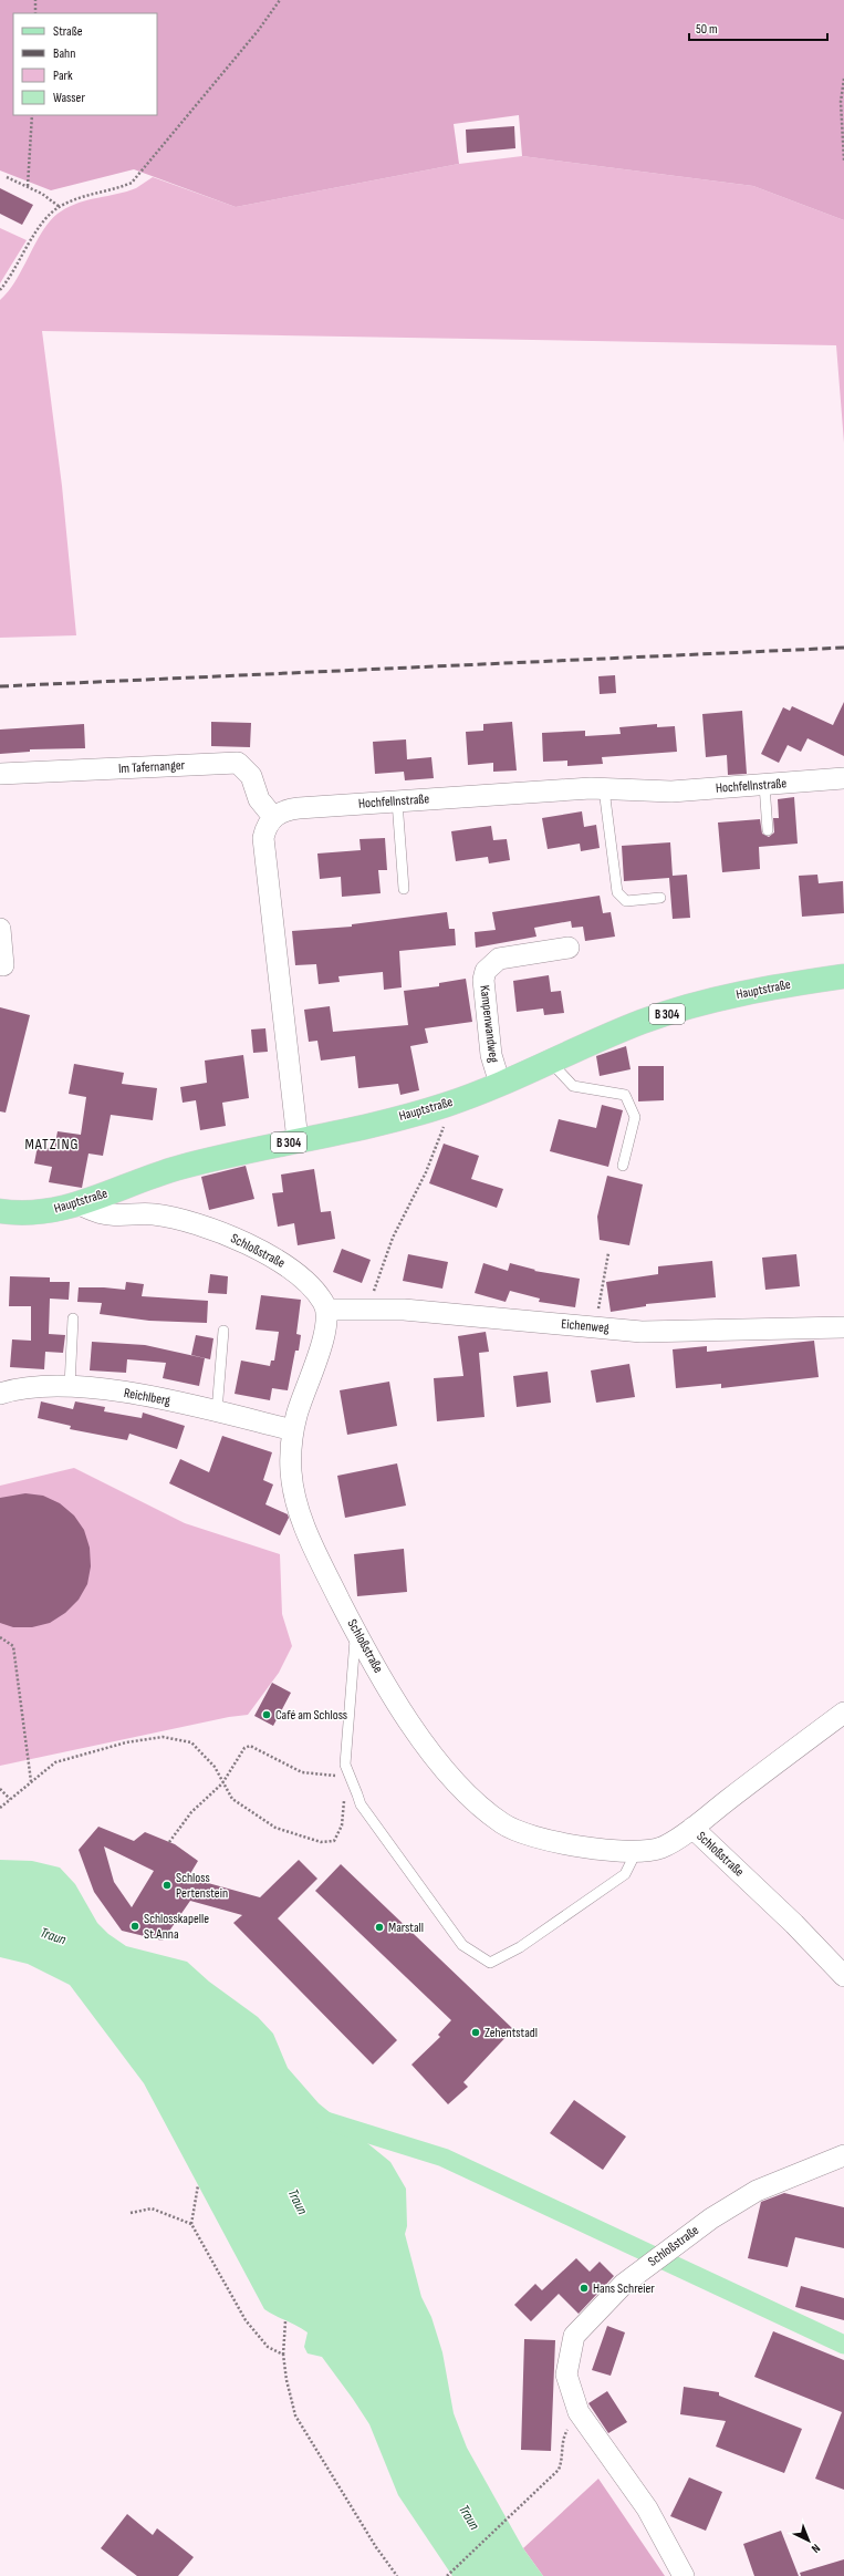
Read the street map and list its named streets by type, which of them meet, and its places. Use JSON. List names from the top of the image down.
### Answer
{
  "streets": {
    "main road": ["Hauptstraße", "B 304"],
    "street": [
      "Im Tafernanger",
      "Hochfellnstraße",
      "Kampenwandweg",
      "Schloßstraße",
      "Eichenweg",
      "Reichlberg"
    ]
  },
  "crossings": [
    ["Im Tafernanger", "Hochfellnstraße"],
    ["Hauptstraße", "Kampenwandweg"],
    ["Hauptstraße", "Schloßstraße"],
    ["Schloßstraße", "Eichenweg"],
    ["Schloßstraße", "Reichlberg"]
  ],
  "districts": ["MATZING"],
  "water": ["Traun"],
  "places": [
    "Café am Schloss",
    "Schloss Pertenstein",
    "Schlosskapelle St.Anna",
    "Marstall",
    "Zehentstadl",
    "Hans Schreier"
  ],
  "legend": [
    "Straße",
    "Bahn",
    "Park",
    "Wasser"
  ],
  "scale_bar": "50 m",
  "north": "bottom right"
}
